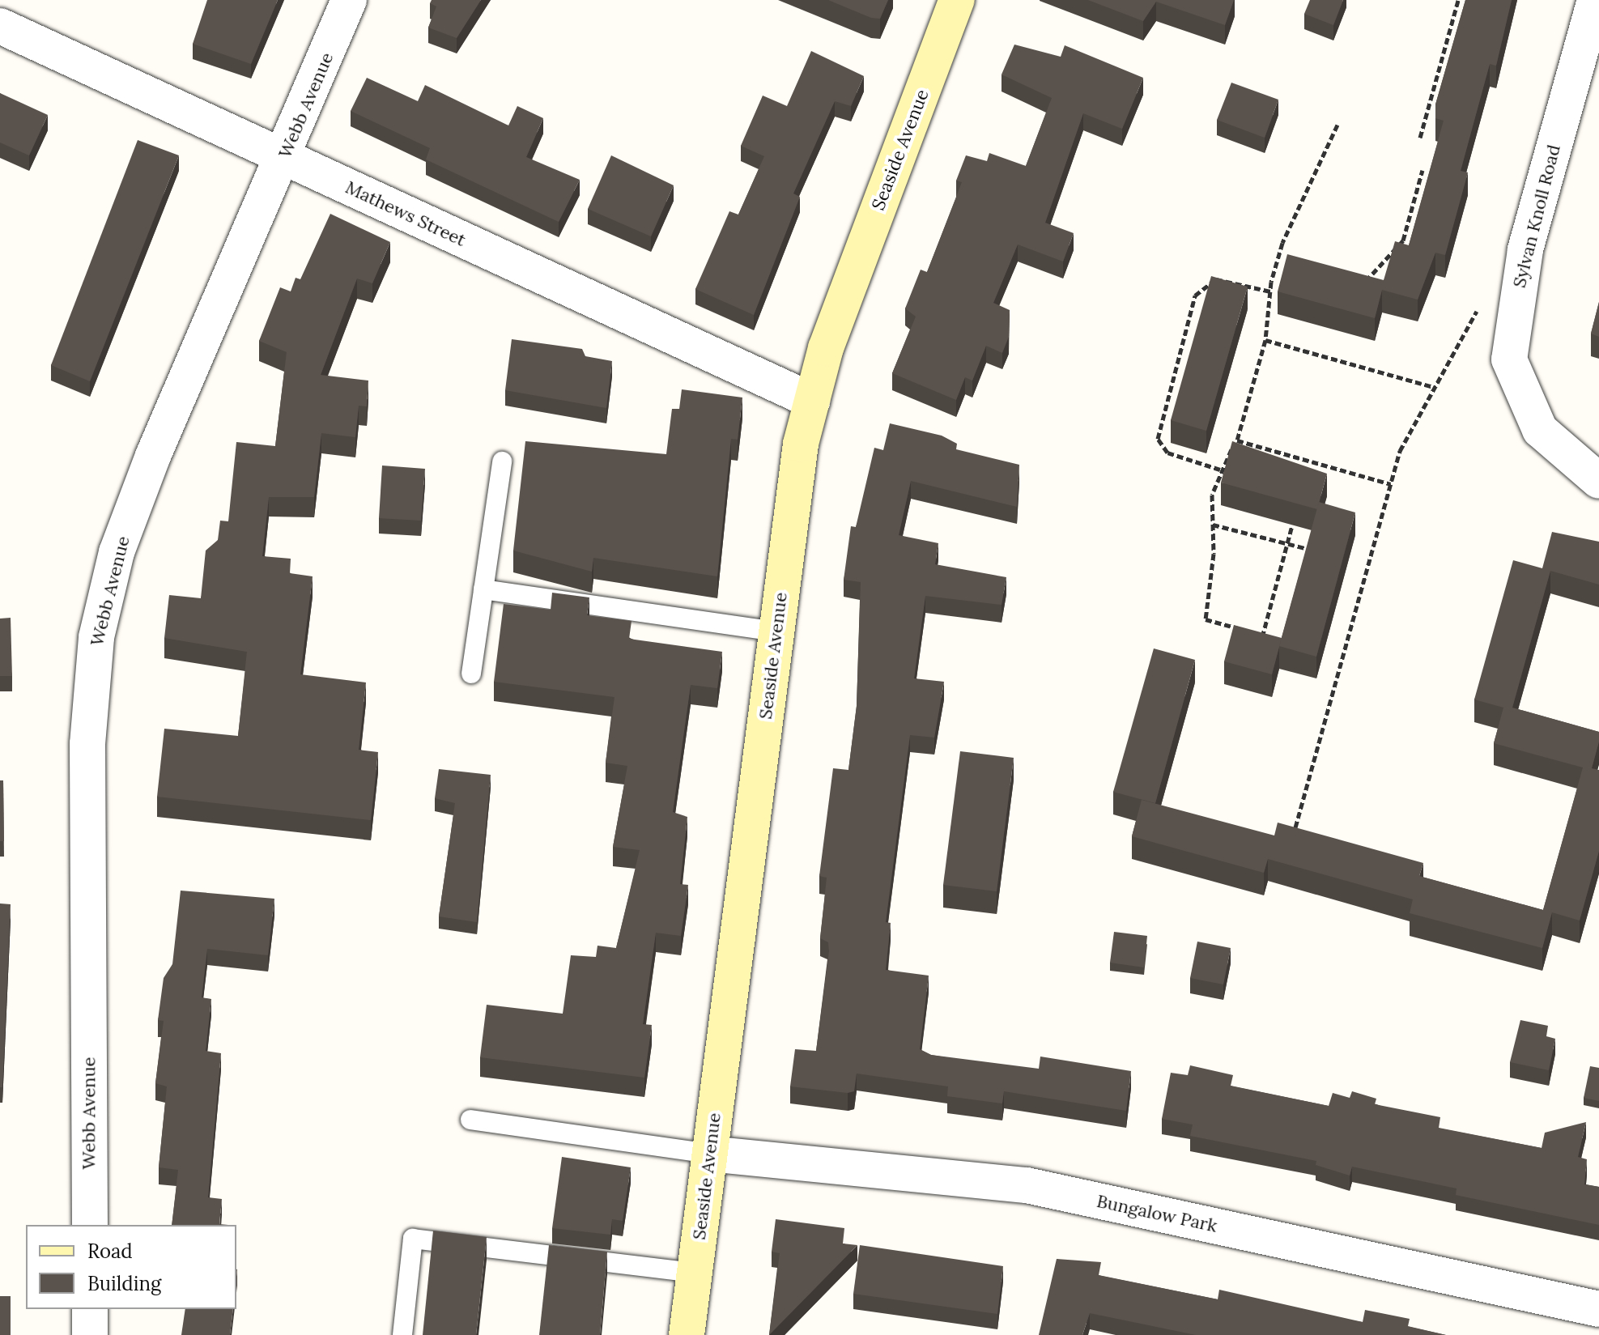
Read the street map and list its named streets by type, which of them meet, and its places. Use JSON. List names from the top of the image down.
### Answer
{
  "streets": {
    "main road": ["Seaside Avenue"],
    "street": [
      "Webb Avenue",
      "Mathews Street",
      "Sylvan Knoll Road",
      "Bungalow Park"
    ]
  },
  "crossings": [
    ["Webb Avenue", "Mathews Street"],
    ["Seaside Avenue", "Mathews Street"],
    ["Seaside Avenue", "Bungalow Park"]
  ],
  "legend": ["Road", "Building"]
}
